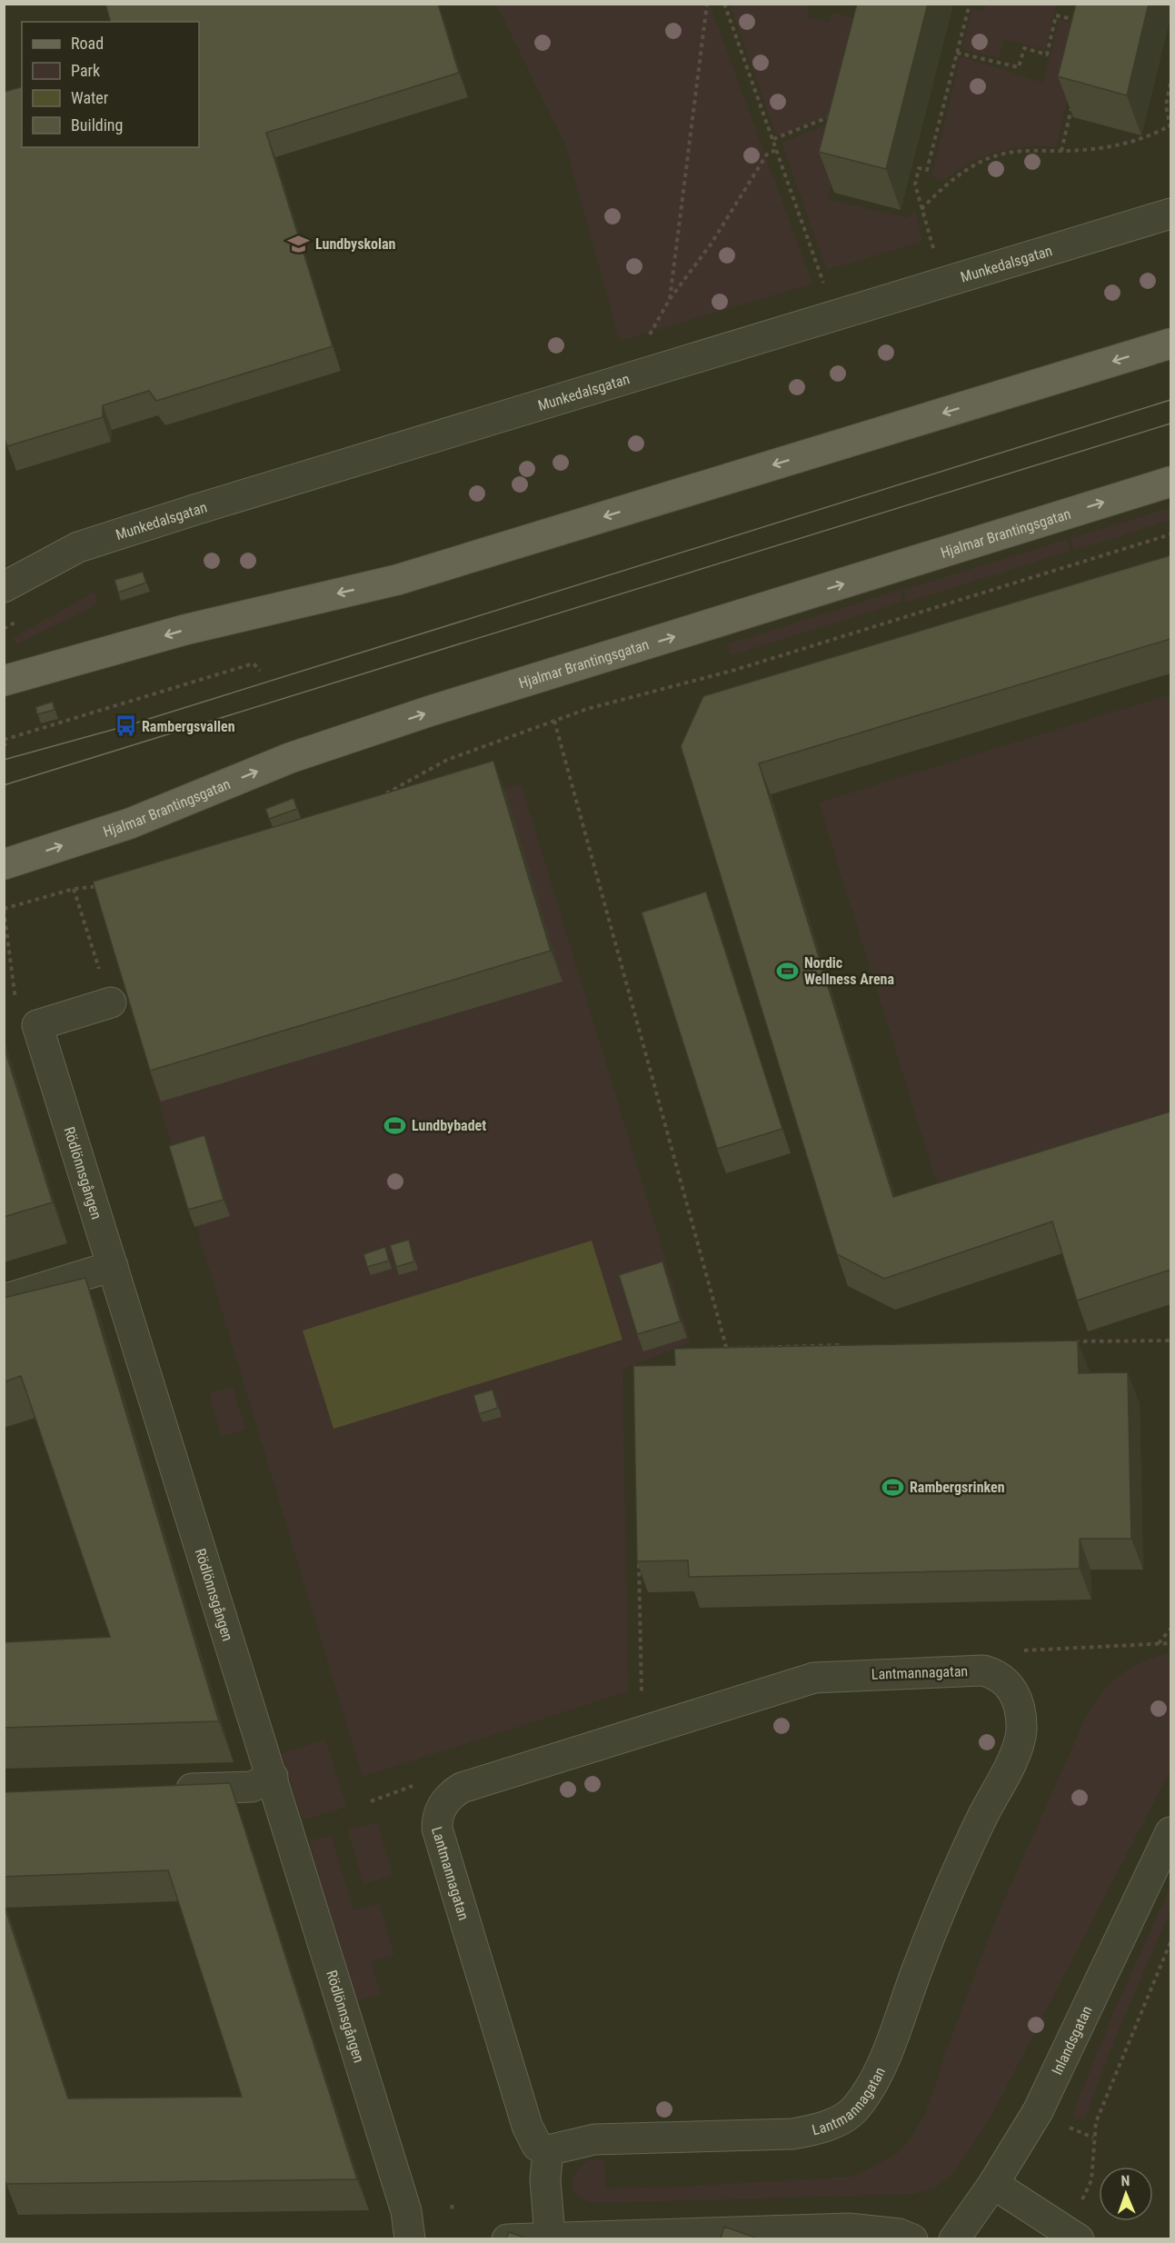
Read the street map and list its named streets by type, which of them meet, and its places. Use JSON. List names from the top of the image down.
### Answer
{
  "streets": {
    "main road": ["Hjalmar Brantingsgatan"],
    "street": [
      "Munkedalsgatan",
      "Rödlönnsgången",
      "Lantmannagatan",
      "Inlandsgatan"
    ]
  },
  "places": {
    "school or university": ["Lundbyskolan"],
    "bus stop": ["Rambergsvallen"],
    "sports": ["Nordic Wellness Arena", "Lundbybadet", "Rambergsrinken"]
  },
  "legend": [
    "Road",
    "Park",
    "Water",
    "Building"
  ],
  "north": "top"
}
